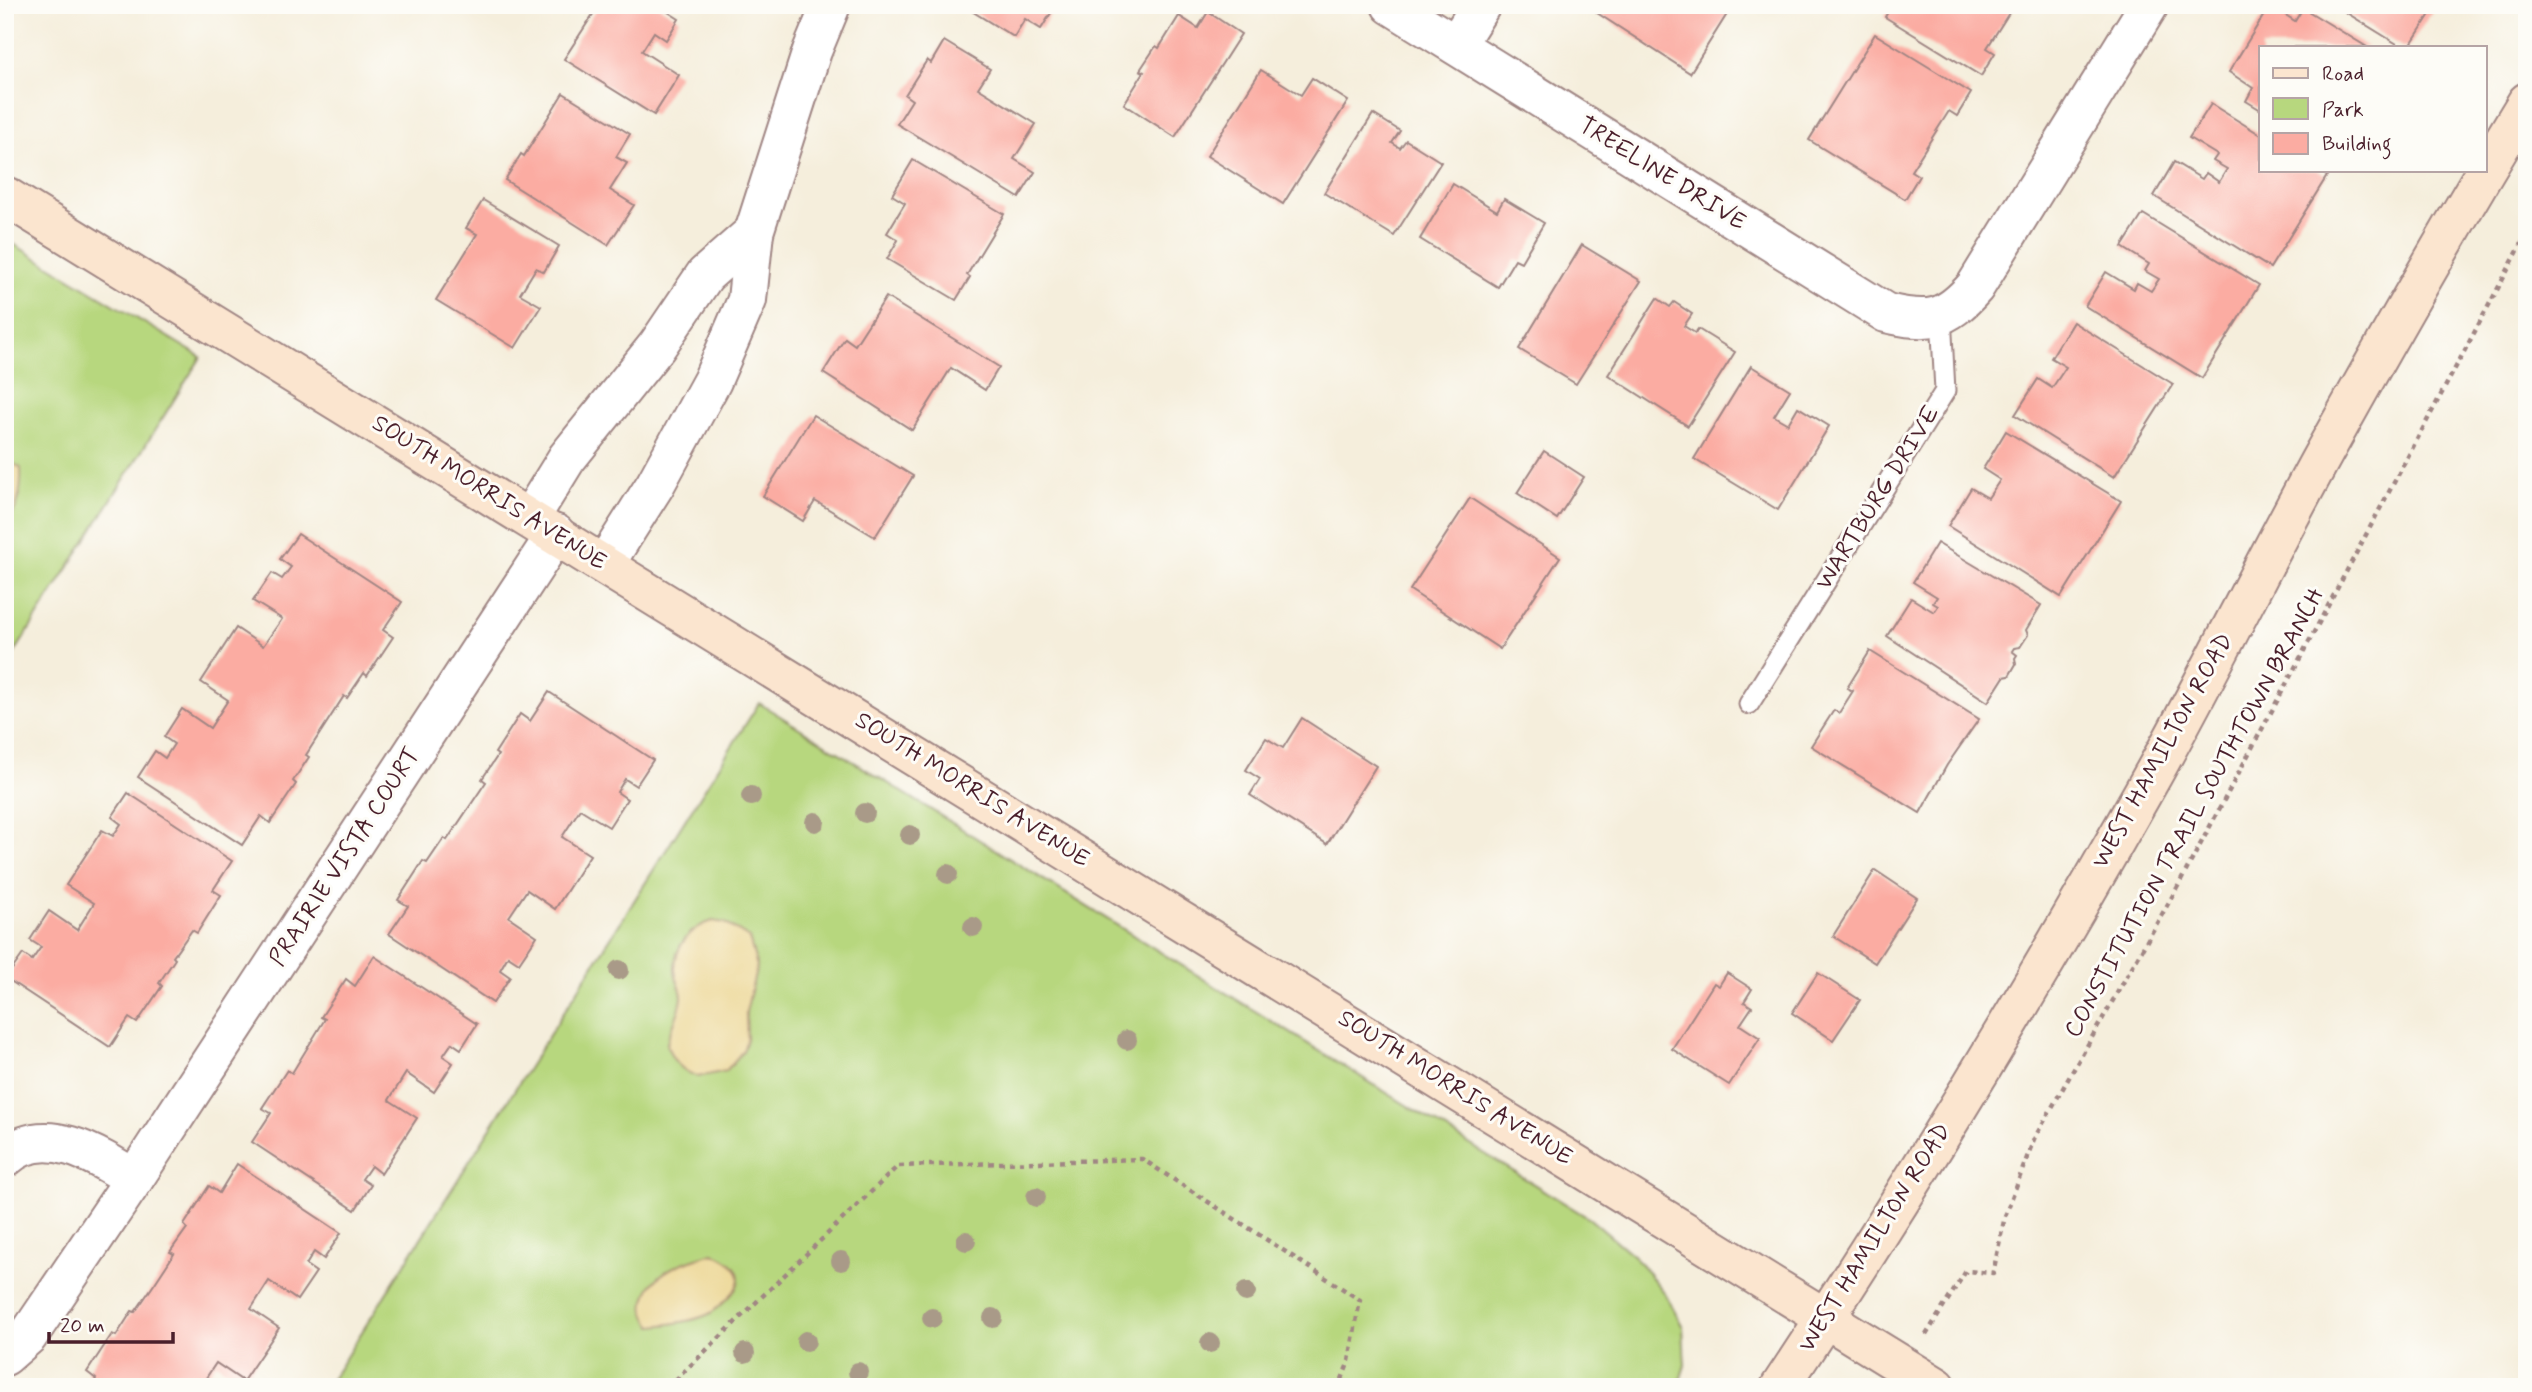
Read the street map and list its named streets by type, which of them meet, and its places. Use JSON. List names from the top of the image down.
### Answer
{
  "streets": {
    "street": [
      "TREELINE DRIVE",
      "SOUTH MORRIS AVENUE",
      "WEST HAMILTON ROAD",
      "PRAIRIE VISTA COURT"
    ],
    "lane": ["WARTBURG DRIVE"],
    "path": ["CONSTITUTION TRAIL SOUTHTOWN BRANCH"]
  },
  "crossings": [
    ["TREELINE DRIVE", "WARTBURG DRIVE"],
    ["SOUTH MORRIS AVENUE", "WEST HAMILTON ROAD"],
    ["SOUTH MORRIS AVENUE", "CONSTITUTION TRAIL SOUTHTOWN BRANCH"],
    ["SOUTH MORRIS AVENUE", "PRAIRIE VISTA COURT"]
  ],
  "legend": ["Road", "Park", "Building"],
  "scale_bar": "20 m"
}
